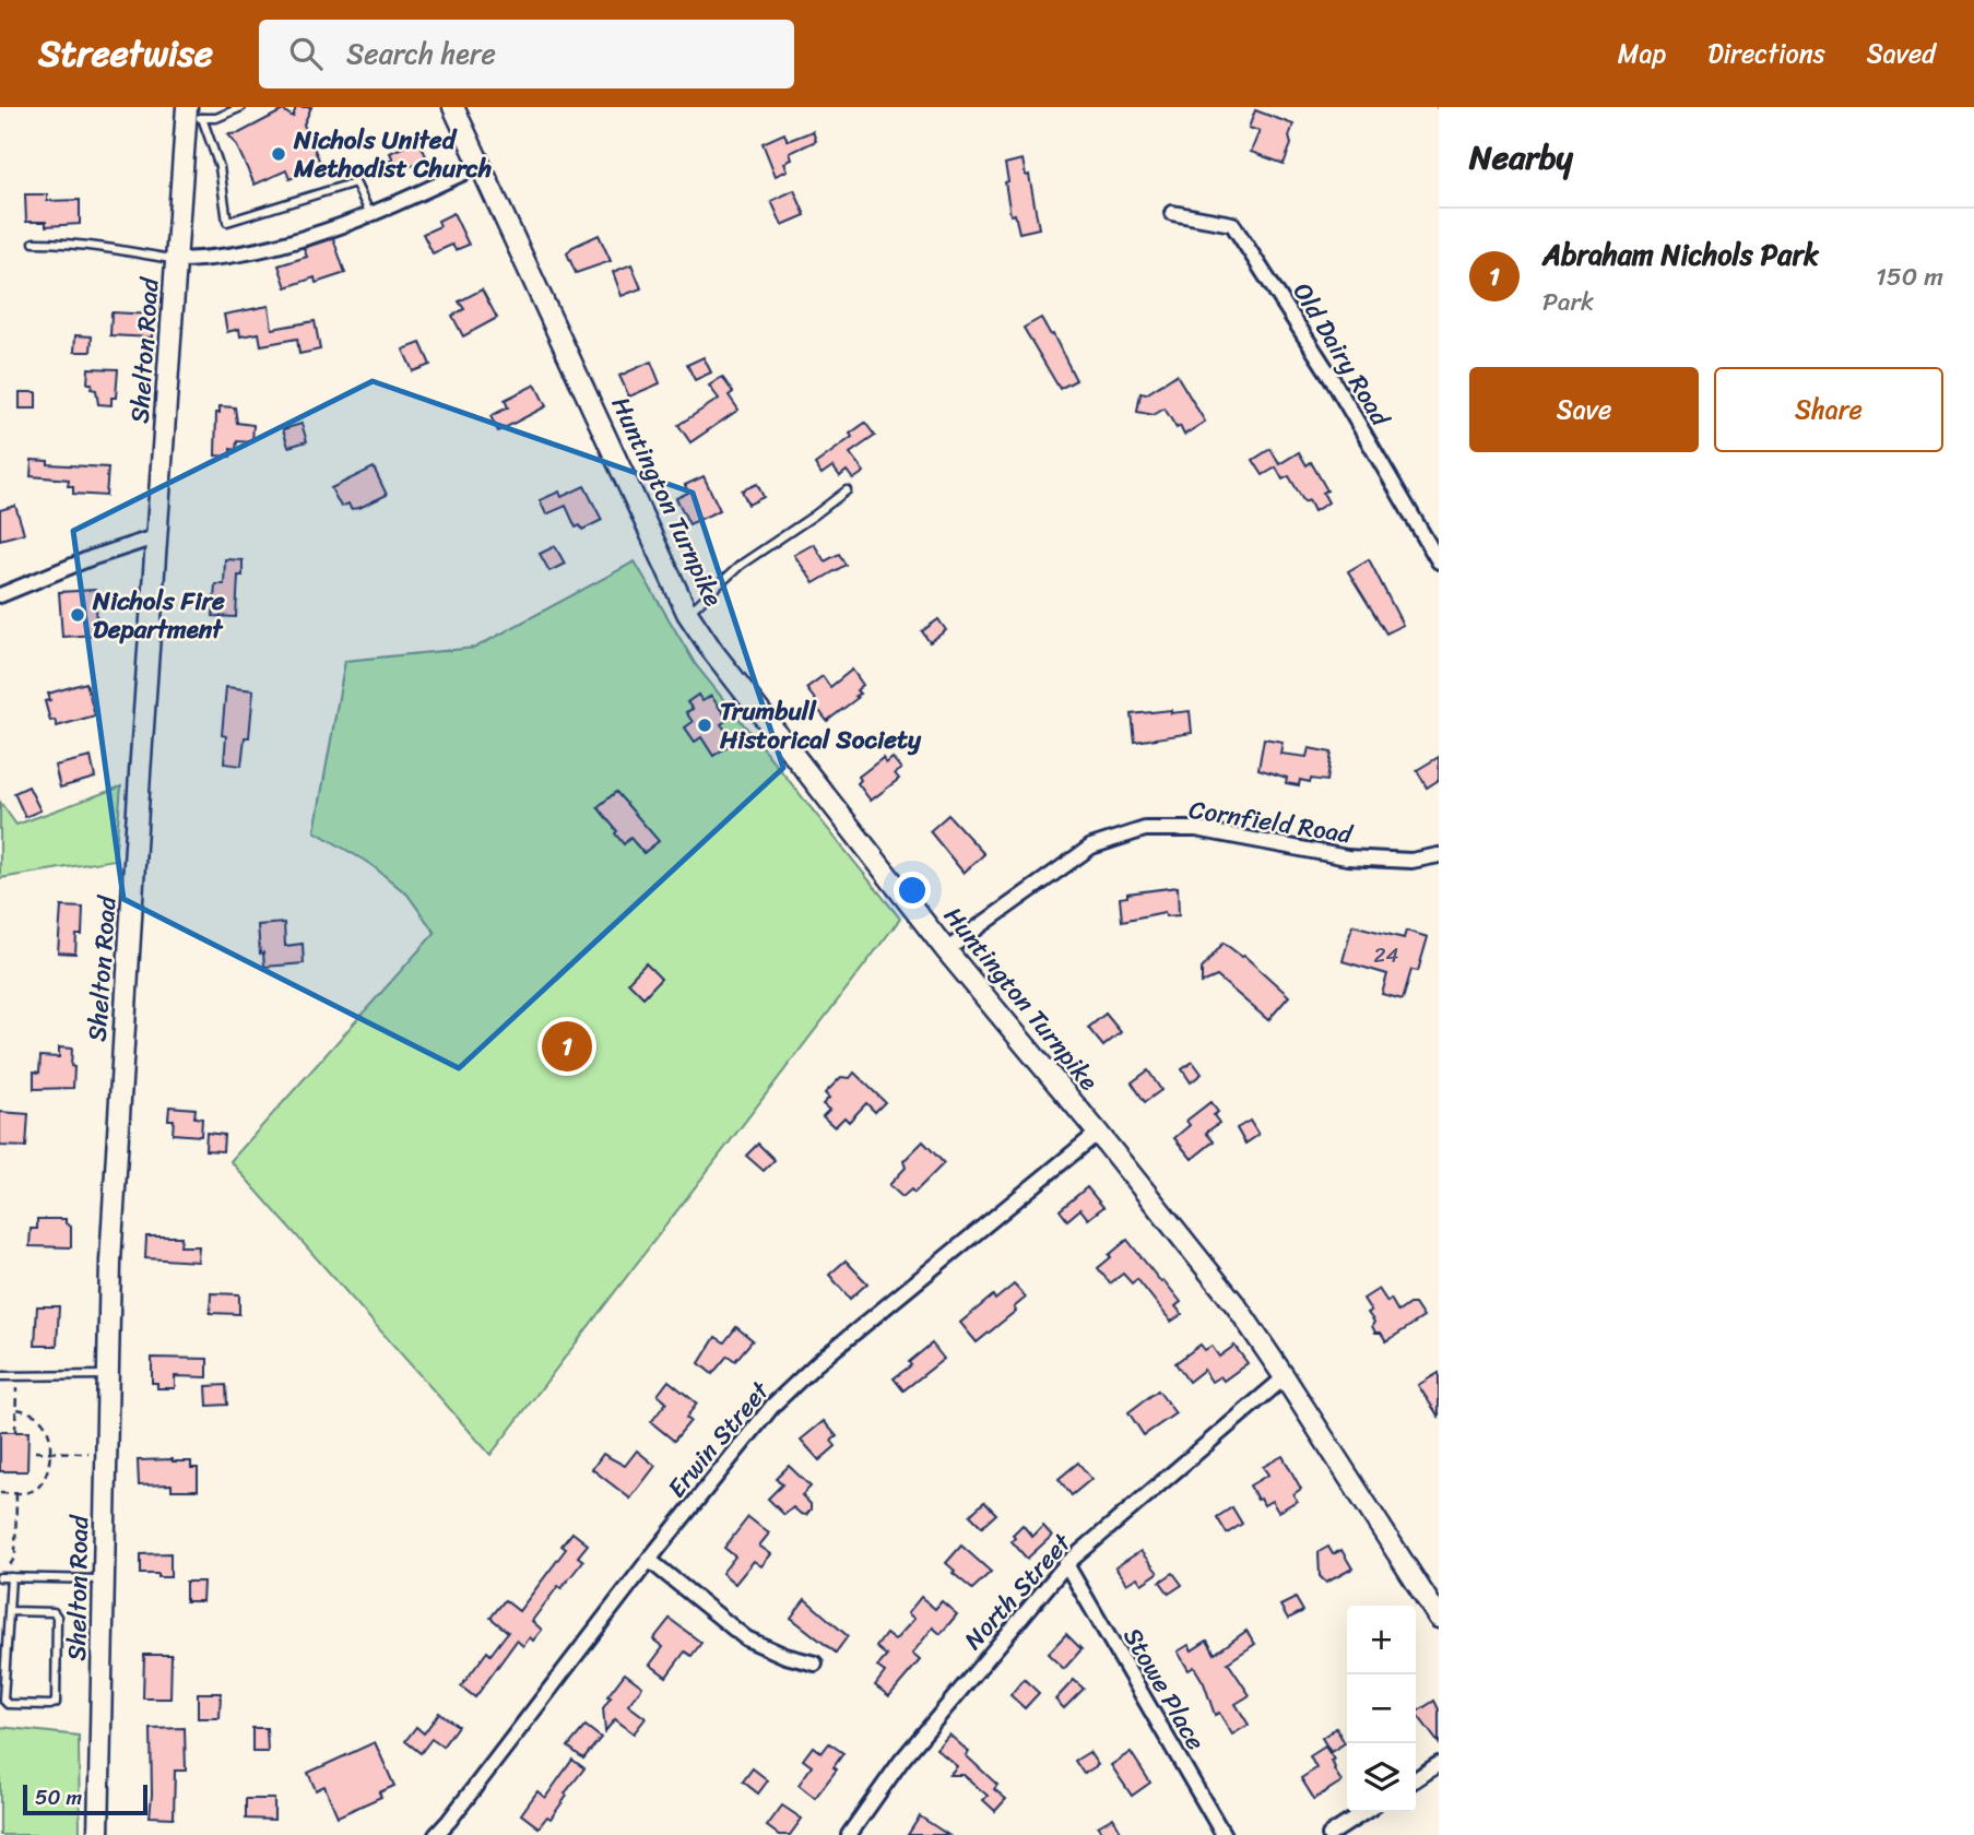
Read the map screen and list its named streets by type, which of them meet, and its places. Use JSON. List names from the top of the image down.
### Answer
{
  "streets": {
    "main road": ["Shelton Road", "Huntington Turnpike"],
    "street": [
      "Old Dairy Road",
      "Cornfield Road",
      "Erwin Street",
      "North Street",
      "Stowe Place"
    ]
  },
  "crossings": [
    ["Huntington Turnpike", "Cornfield Road"],
    ["Huntington Turnpike", "Erwin Street"],
    ["Huntington Turnpike", "North Street"],
    ["North Street", "Stowe Place"]
  ],
  "places": ["Nichols United Methodist Church", "Nichols Fire Department", "Trumbull Historical Society"],
  "house_numbers": ["24"],
  "scale_bar": "50 m",
  "page": {
    "header": "Streetwise",
    "search": "Search here",
    "nav": ["Map", "Directions", "Saved"],
    "heading": "Nearby",
    "list": [
      {
        "mark": "1",
        "name": "Abraham Nichols Park",
        "note": "Park",
        "value": "150 m"
      }
    ],
    "buttons": ["Save", "Share"],
    "pins": "1",
    "map_buttons": ["+", "−"],
    "scale": "50 m"
  }
}
